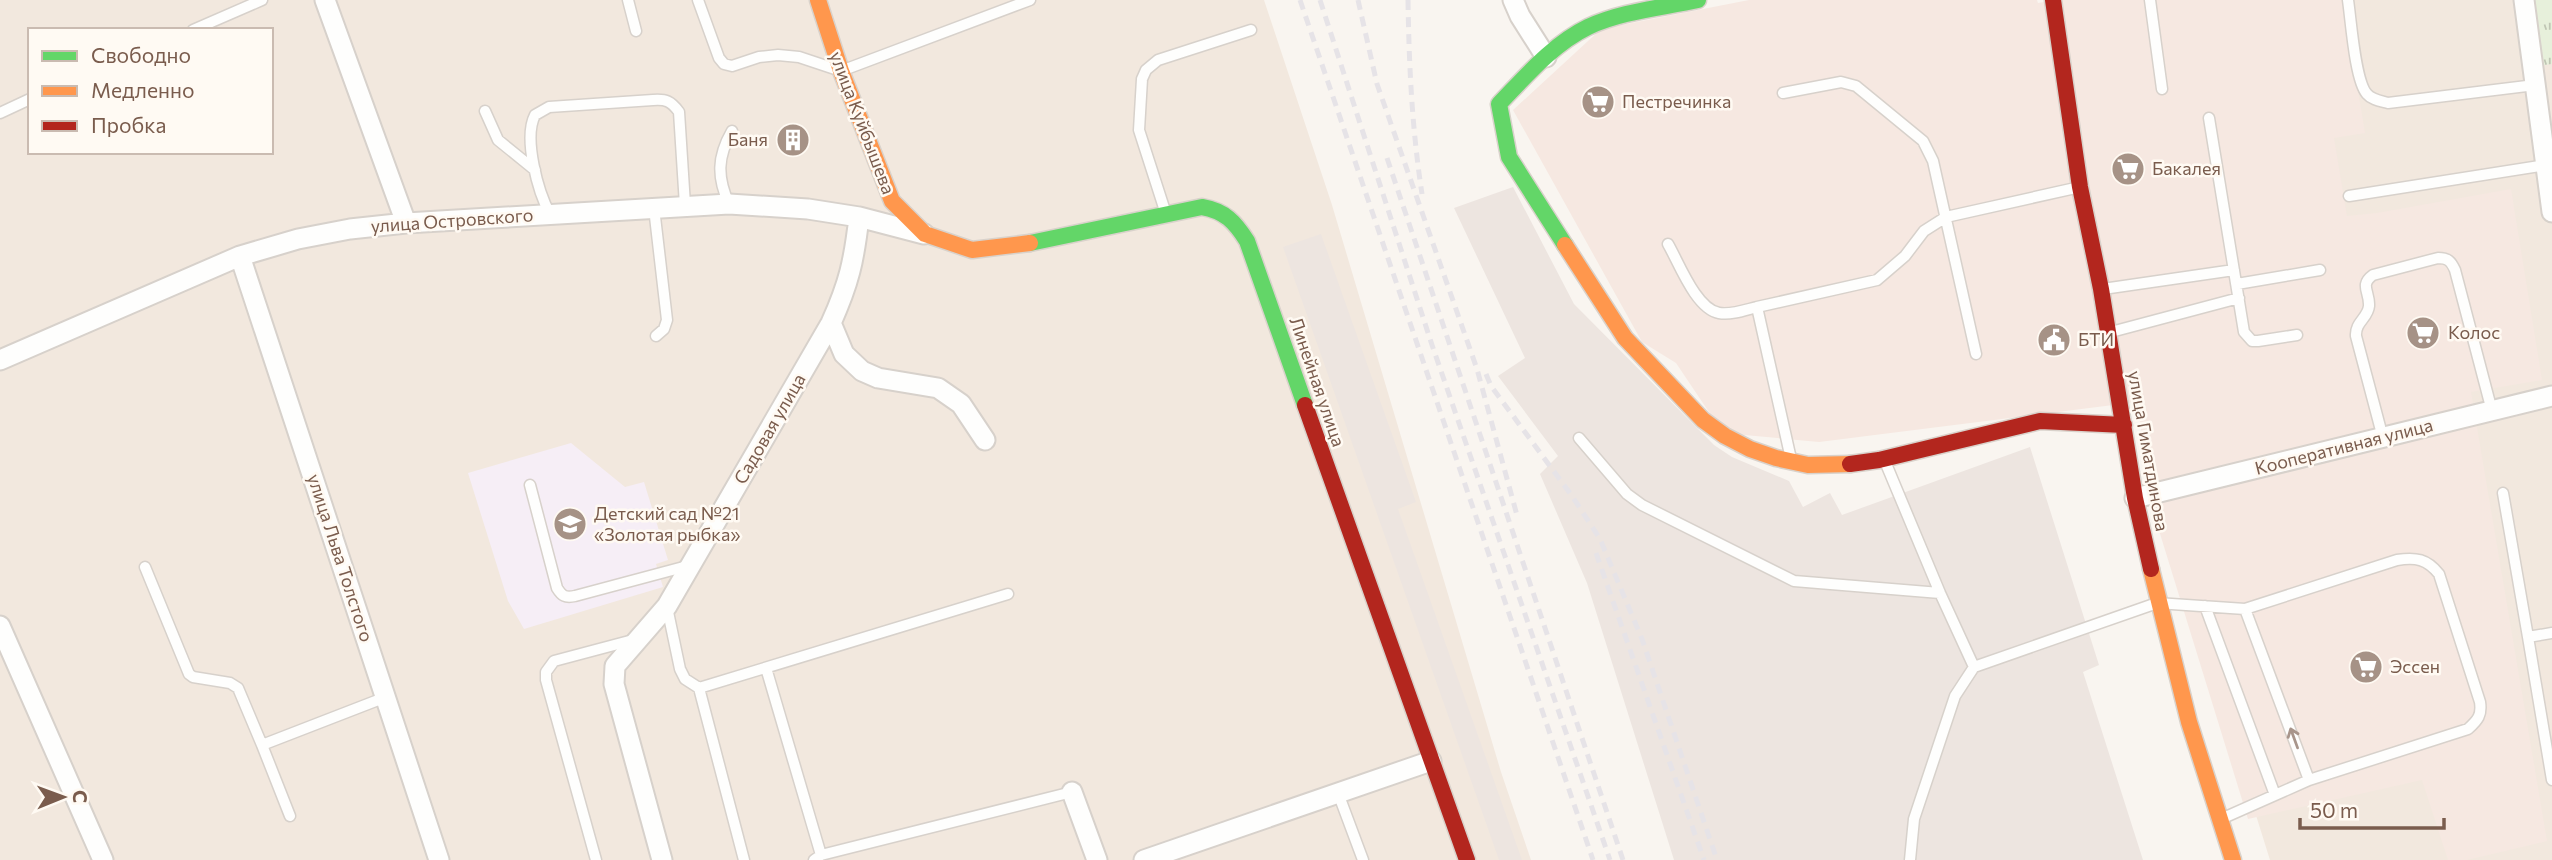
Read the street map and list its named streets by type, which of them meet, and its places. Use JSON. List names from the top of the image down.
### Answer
{
  "streets": {
    "street": [
      "улица Куйбышева",
      "улица Островского",
      "Линейная улица",
      "Садовая улица",
      "Кооперативная улица",
      "улица Гиматдинова",
      "улица Льва Толстого"
    ]
  },
  "crossings": [
    ["улица Куйбышева", "улица Островского"],
    ["улица Куйбышева", "Линейная улица"],
    ["улица Островского", "Линейная улица"],
    ["улица Островского", "Садовая улица"],
    ["улица Островского", "улица Льва Толстого"],
    ["Кооперативная улица", "улица Гиматдинова"]
  ],
  "places": {
    "supermarket": [
      "Пестречинка",
      "Бакалея",
      "Колос",
      "Эссен"
    ],
    "building": ["Баня"],
    "public building": ["БТИ"],
    "school or university": ["Детский сад №21 «Золотая рыбка»"]
  },
  "legend": ["Свободно", "Медленно", "Пробка"],
  "scale_bar": "50 m",
  "north": "right"
}
